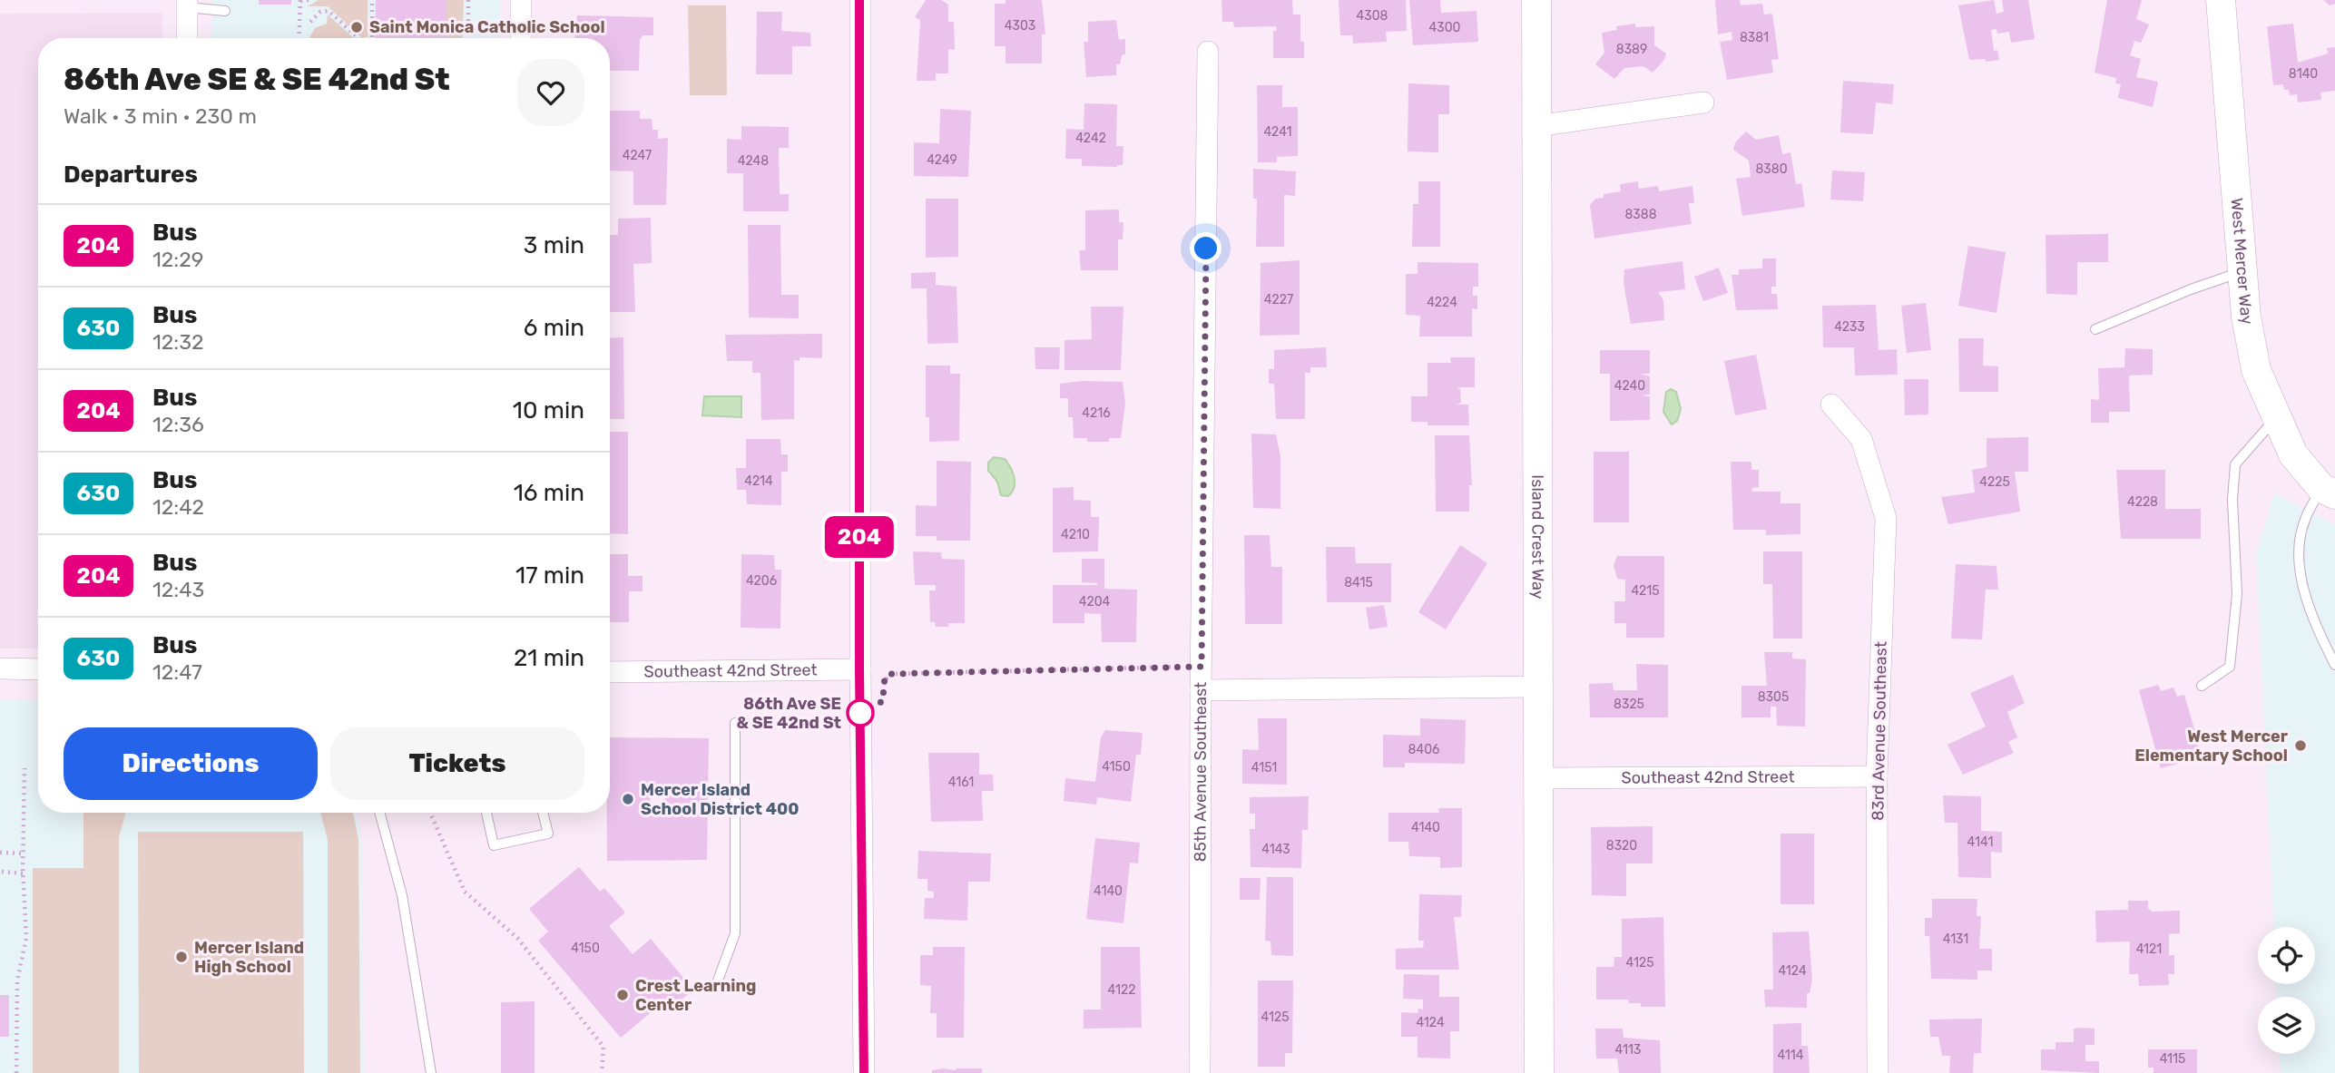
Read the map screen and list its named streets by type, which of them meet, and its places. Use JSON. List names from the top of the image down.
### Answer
{
  "streets": {
    "main road": ["West Mercer Way", "Island Crest Way"],
    "street": ["Southeast 42nd Street", "83rd Avenue Southeast", "85th Avenue Southeast"]
  },
  "crossings": [
    ["Island Crest Way", "Southeast 42nd Street"],
    ["Southeast 42nd Street", "83rd Avenue Southeast"]
  ],
  "places": [
    "Saint Monica Catholic School",
    "86th Ave SE & SE 42nd St",
    "West Mercer Elementary School",
    "Mercer Island School District 400",
    "Mercer Island High School",
    "Crest Learning Center"
  ],
  "lines": ["bus line 204"],
  "house_numbers": [
    "4308",
    "4303",
    "4300",
    "8381",
    "8389",
    "8140",
    "4241",
    "4242",
    "4247",
    "4249",
    "4248",
    "8380",
    "8388",
    "4227",
    "4224",
    "4233",
    "4240",
    "4216",
    "4214",
    "4225",
    "4228",
    "4210",
    "4206",
    "8415",
    "4215",
    "4204",
    "8305",
    "8325",
    "8406",
    "4150",
    "4151",
    "4161",
    "4140",
    "4141",
    "8320",
    "4143",
    "4140",
    "4131",
    "4150",
    "4121",
    "4125",
    "4124",
    "4122",
    "4125",
    "4124",
    "4113",
    "4114",
    "4115"
  ],
  "page": {
    "on_map": "204",
    "heading": [
      ["86th Ave SE & SE 42nd St", "Walk · 3 min · 230 m"],
      "Departures"
    ],
    "list": [
      {
        "mark": "204",
        "name": "Bus",
        "note": "12:29",
        "value": "3 min"
      },
      {
        "mark": "630",
        "name": "Bus",
        "note": "12:32",
        "value": "6 min"
      },
      {
        "mark": "204",
        "name": "Bus",
        "note": "12:36",
        "value": "10 min"
      },
      {
        "mark": "630",
        "name": "Bus",
        "note": "12:42",
        "value": "16 min"
      },
      {
        "mark": "204",
        "name": "Bus",
        "note": "12:43",
        "value": "17 min"
      },
      {
        "mark": "630",
        "name": "Bus",
        "note": "12:47",
        "value": "21 min"
      }
    ],
    "buttons": ["Directions", "Tickets"]
  }
}
